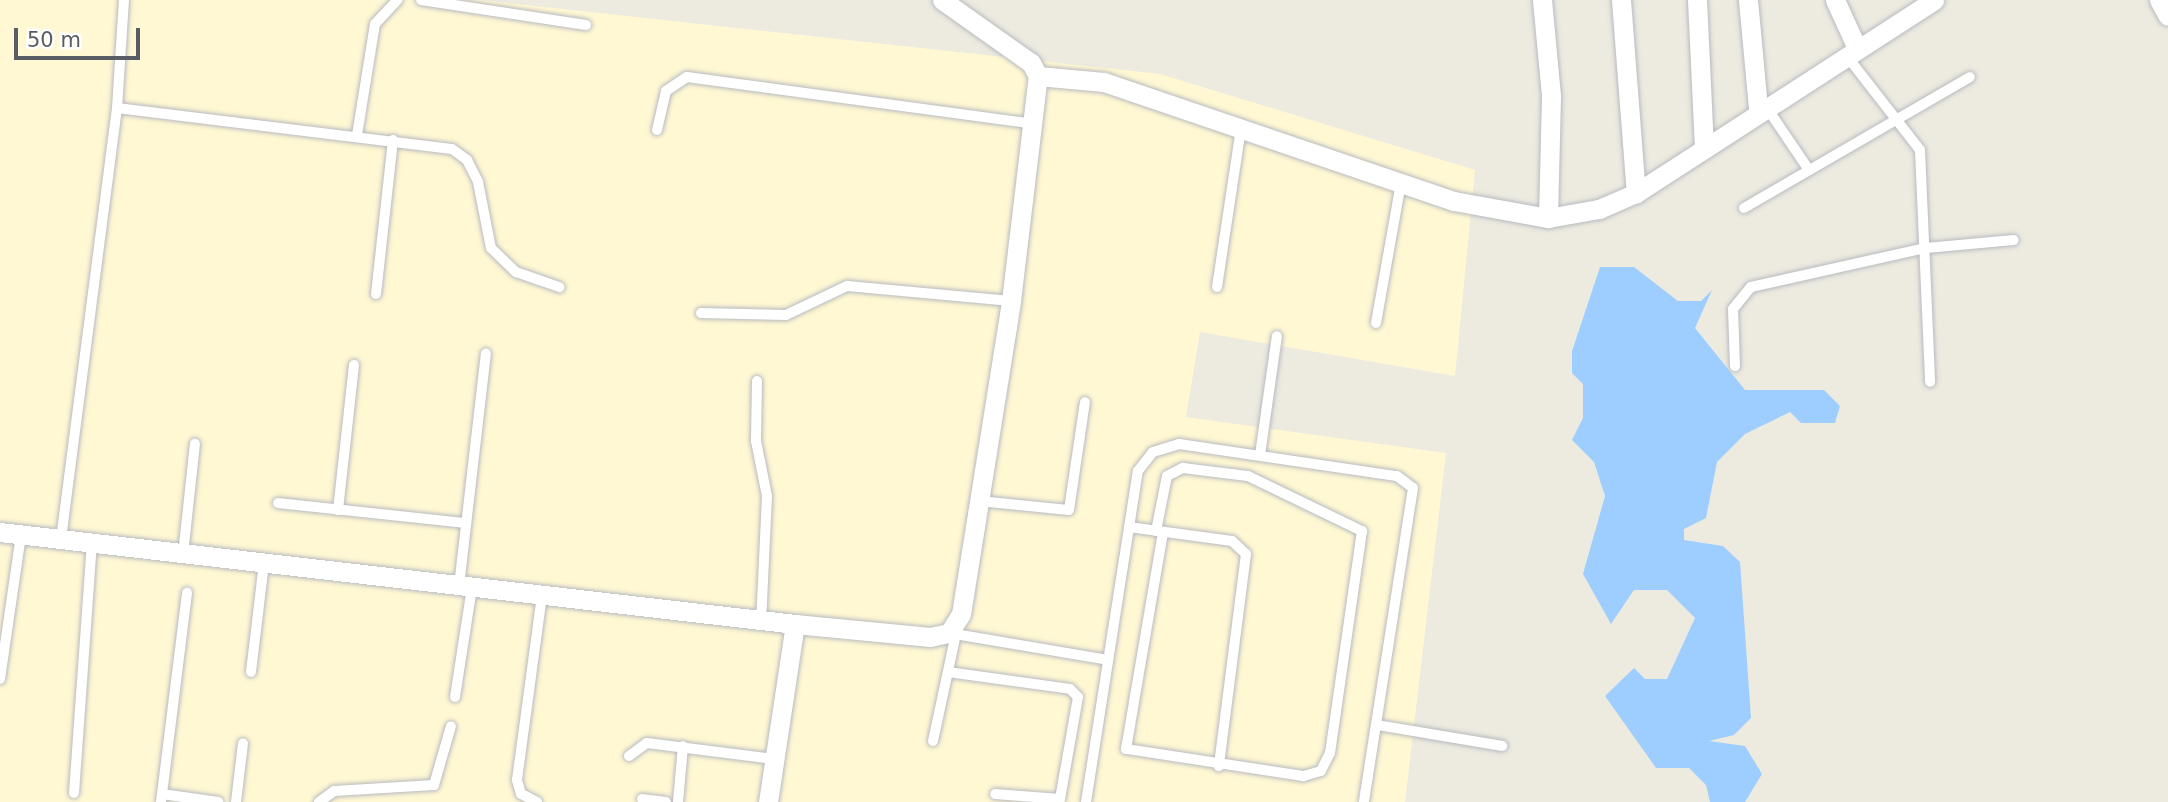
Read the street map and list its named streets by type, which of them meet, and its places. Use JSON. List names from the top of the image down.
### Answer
{
  "scale_bar": "50 m"
}
